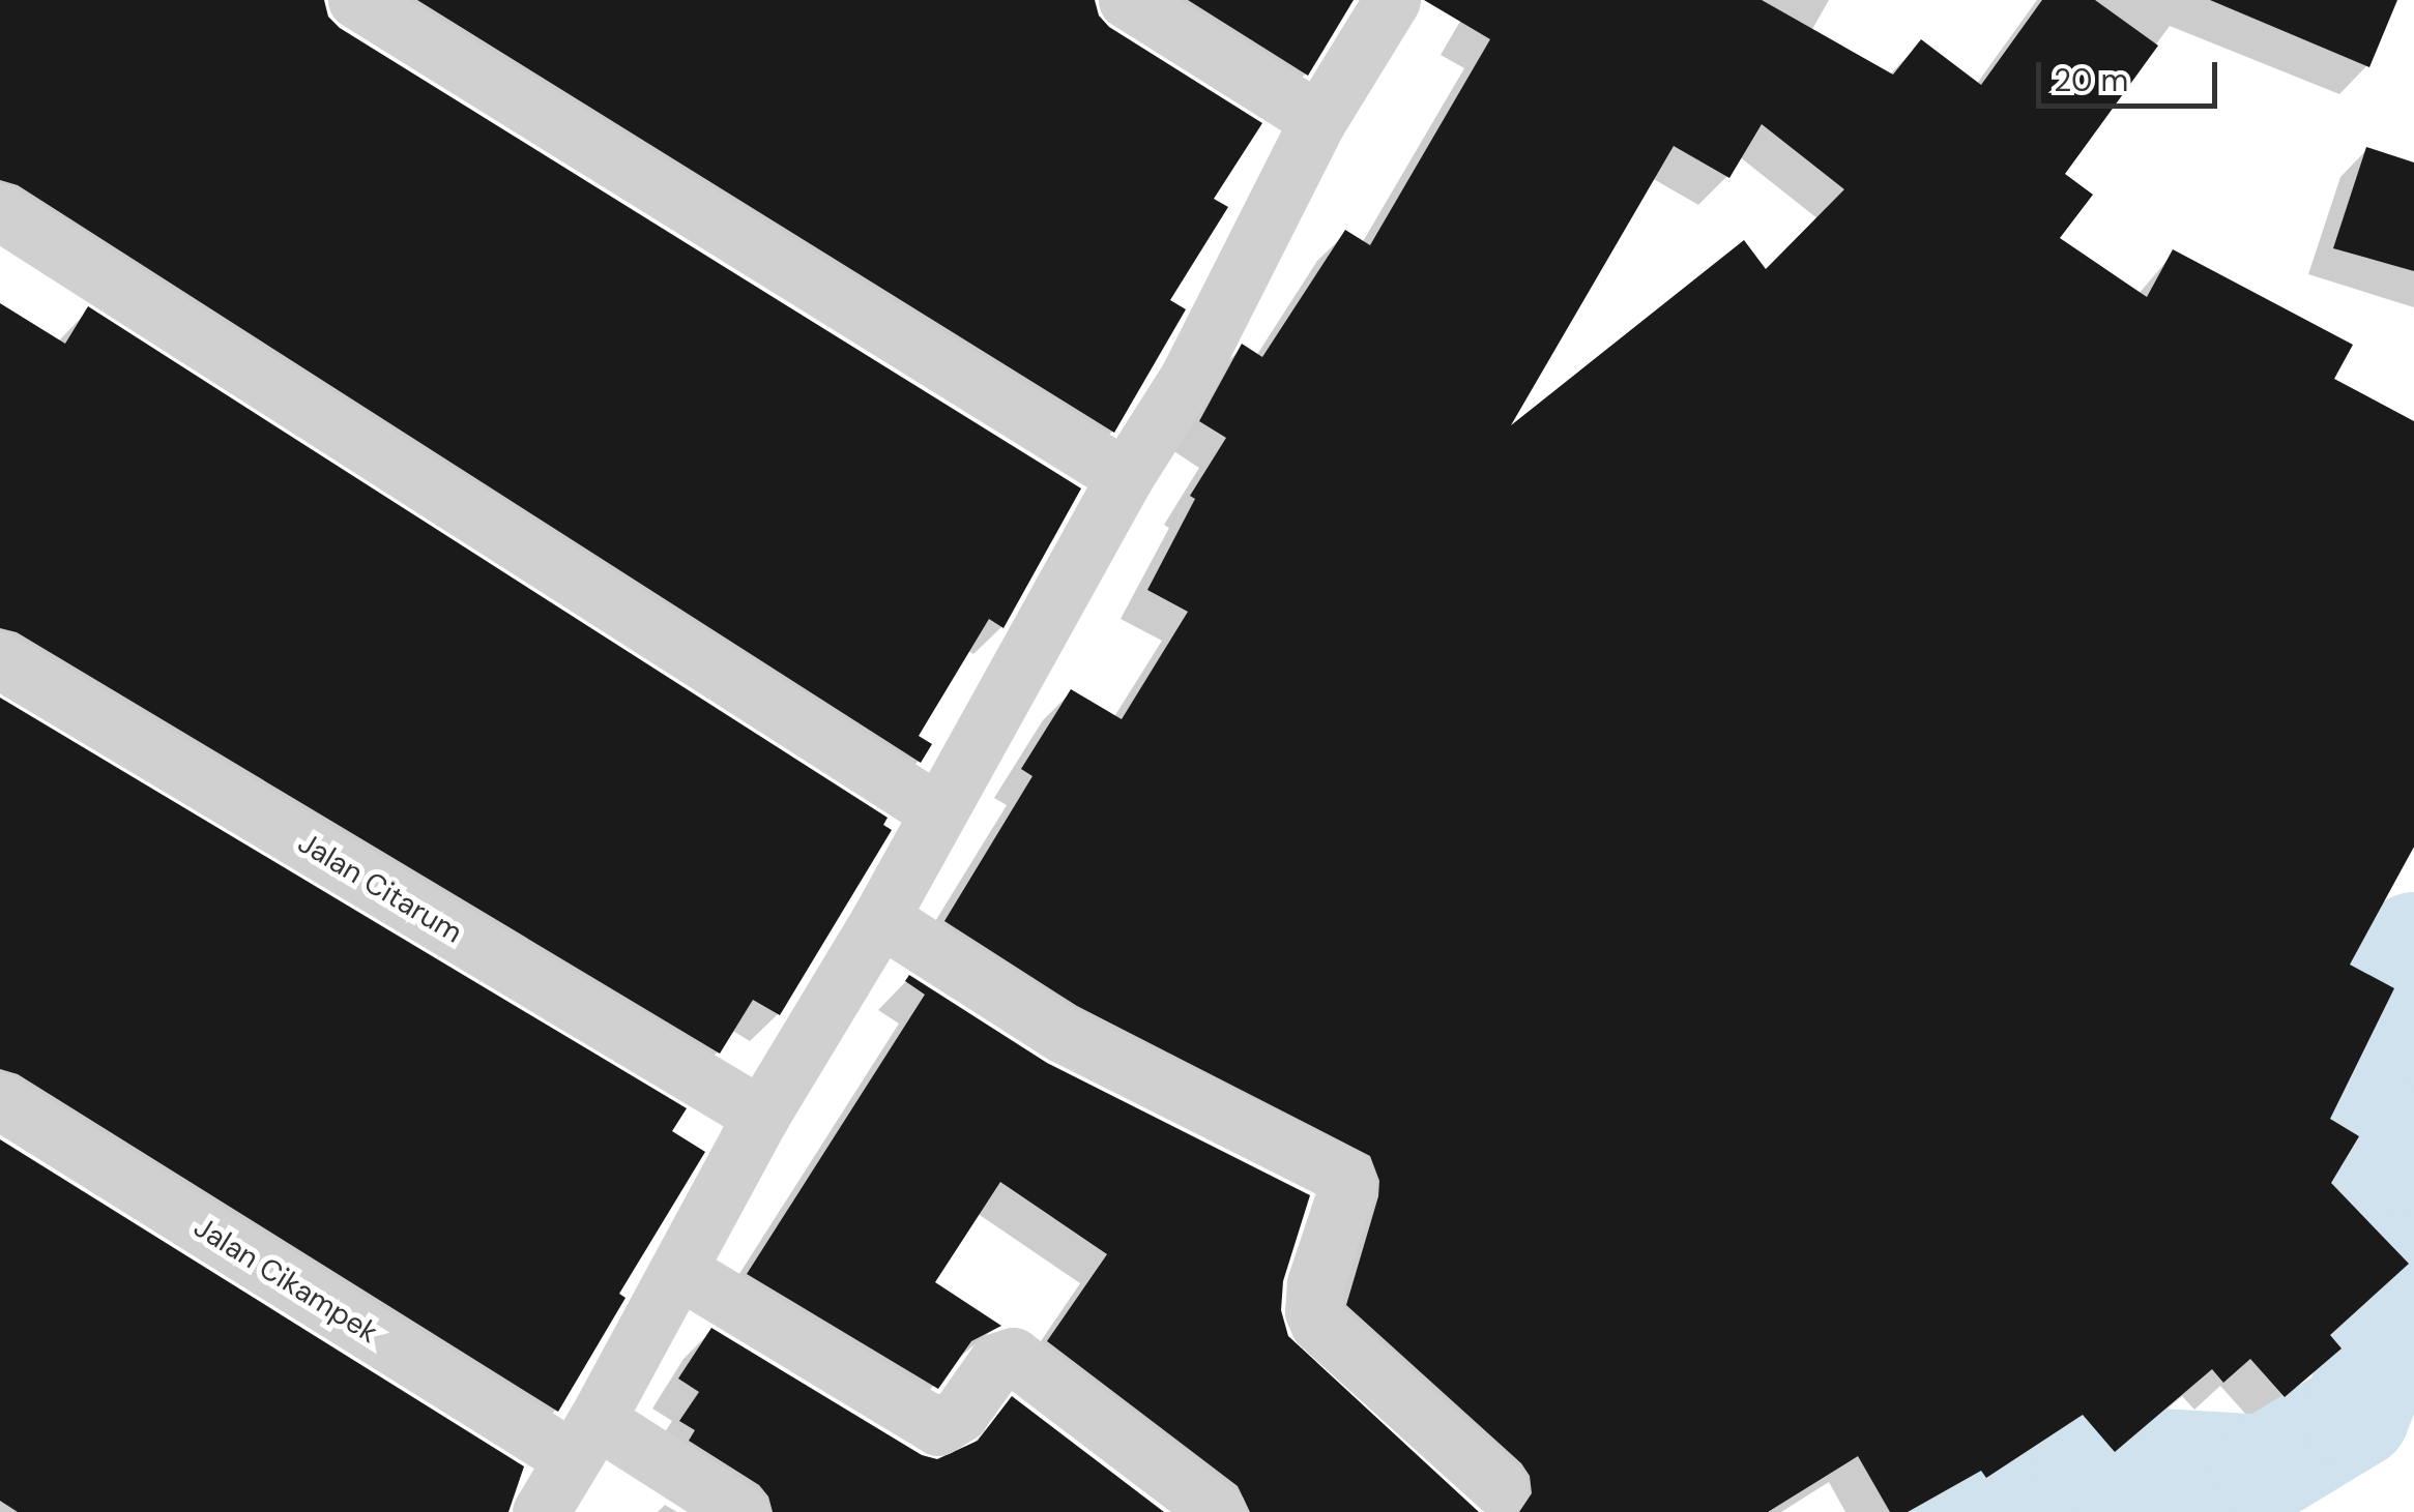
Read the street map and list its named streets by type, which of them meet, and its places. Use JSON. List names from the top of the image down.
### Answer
{
  "streets": {
    "street": ["Jalan Citarum", "Jalan Cikampek"]
  },
  "scale_bar": "20 m"
}
